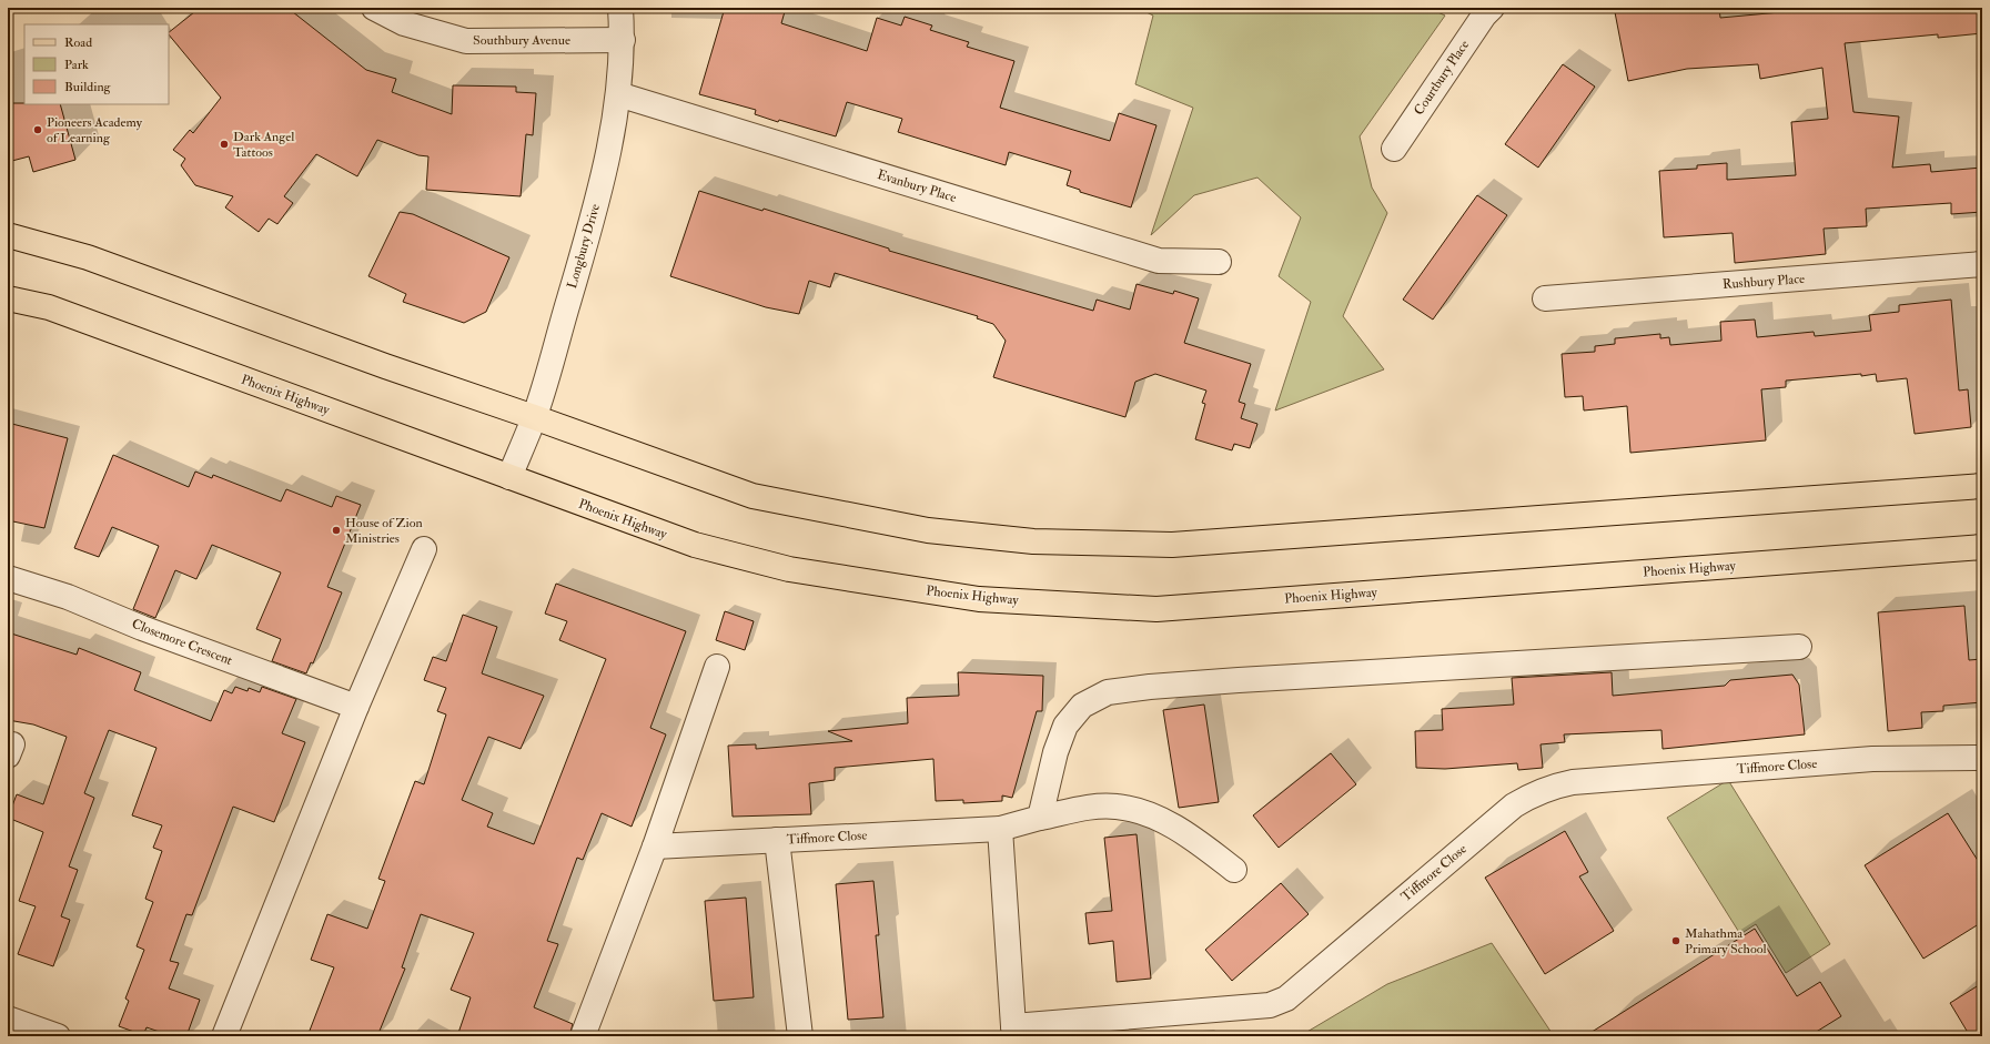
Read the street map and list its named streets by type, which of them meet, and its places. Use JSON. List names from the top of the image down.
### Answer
{
  "streets": {
    "main road": ["Phoenix Highway"],
    "street": [
      "Southbury Avenue",
      "Courtbury Place",
      "Evanbury Place",
      "Longbury Drive",
      "Rushbury Place",
      "Closemore Crescent",
      "Tiffmore Close"
    ]
  },
  "crossings": [
    ["Southbury Avenue", "Longbury Drive"],
    ["Evanbury Place", "Longbury Drive"],
    ["Longbury Drive", "Phoenix Highway"]
  ],
  "places": [
    "Pioneers Academy of Learning",
    "Dark Angel Tattoos",
    "House of Zion Ministries",
    "Mahathma Primary School"
  ],
  "legend": ["Road", "Park", "Building"]
}
